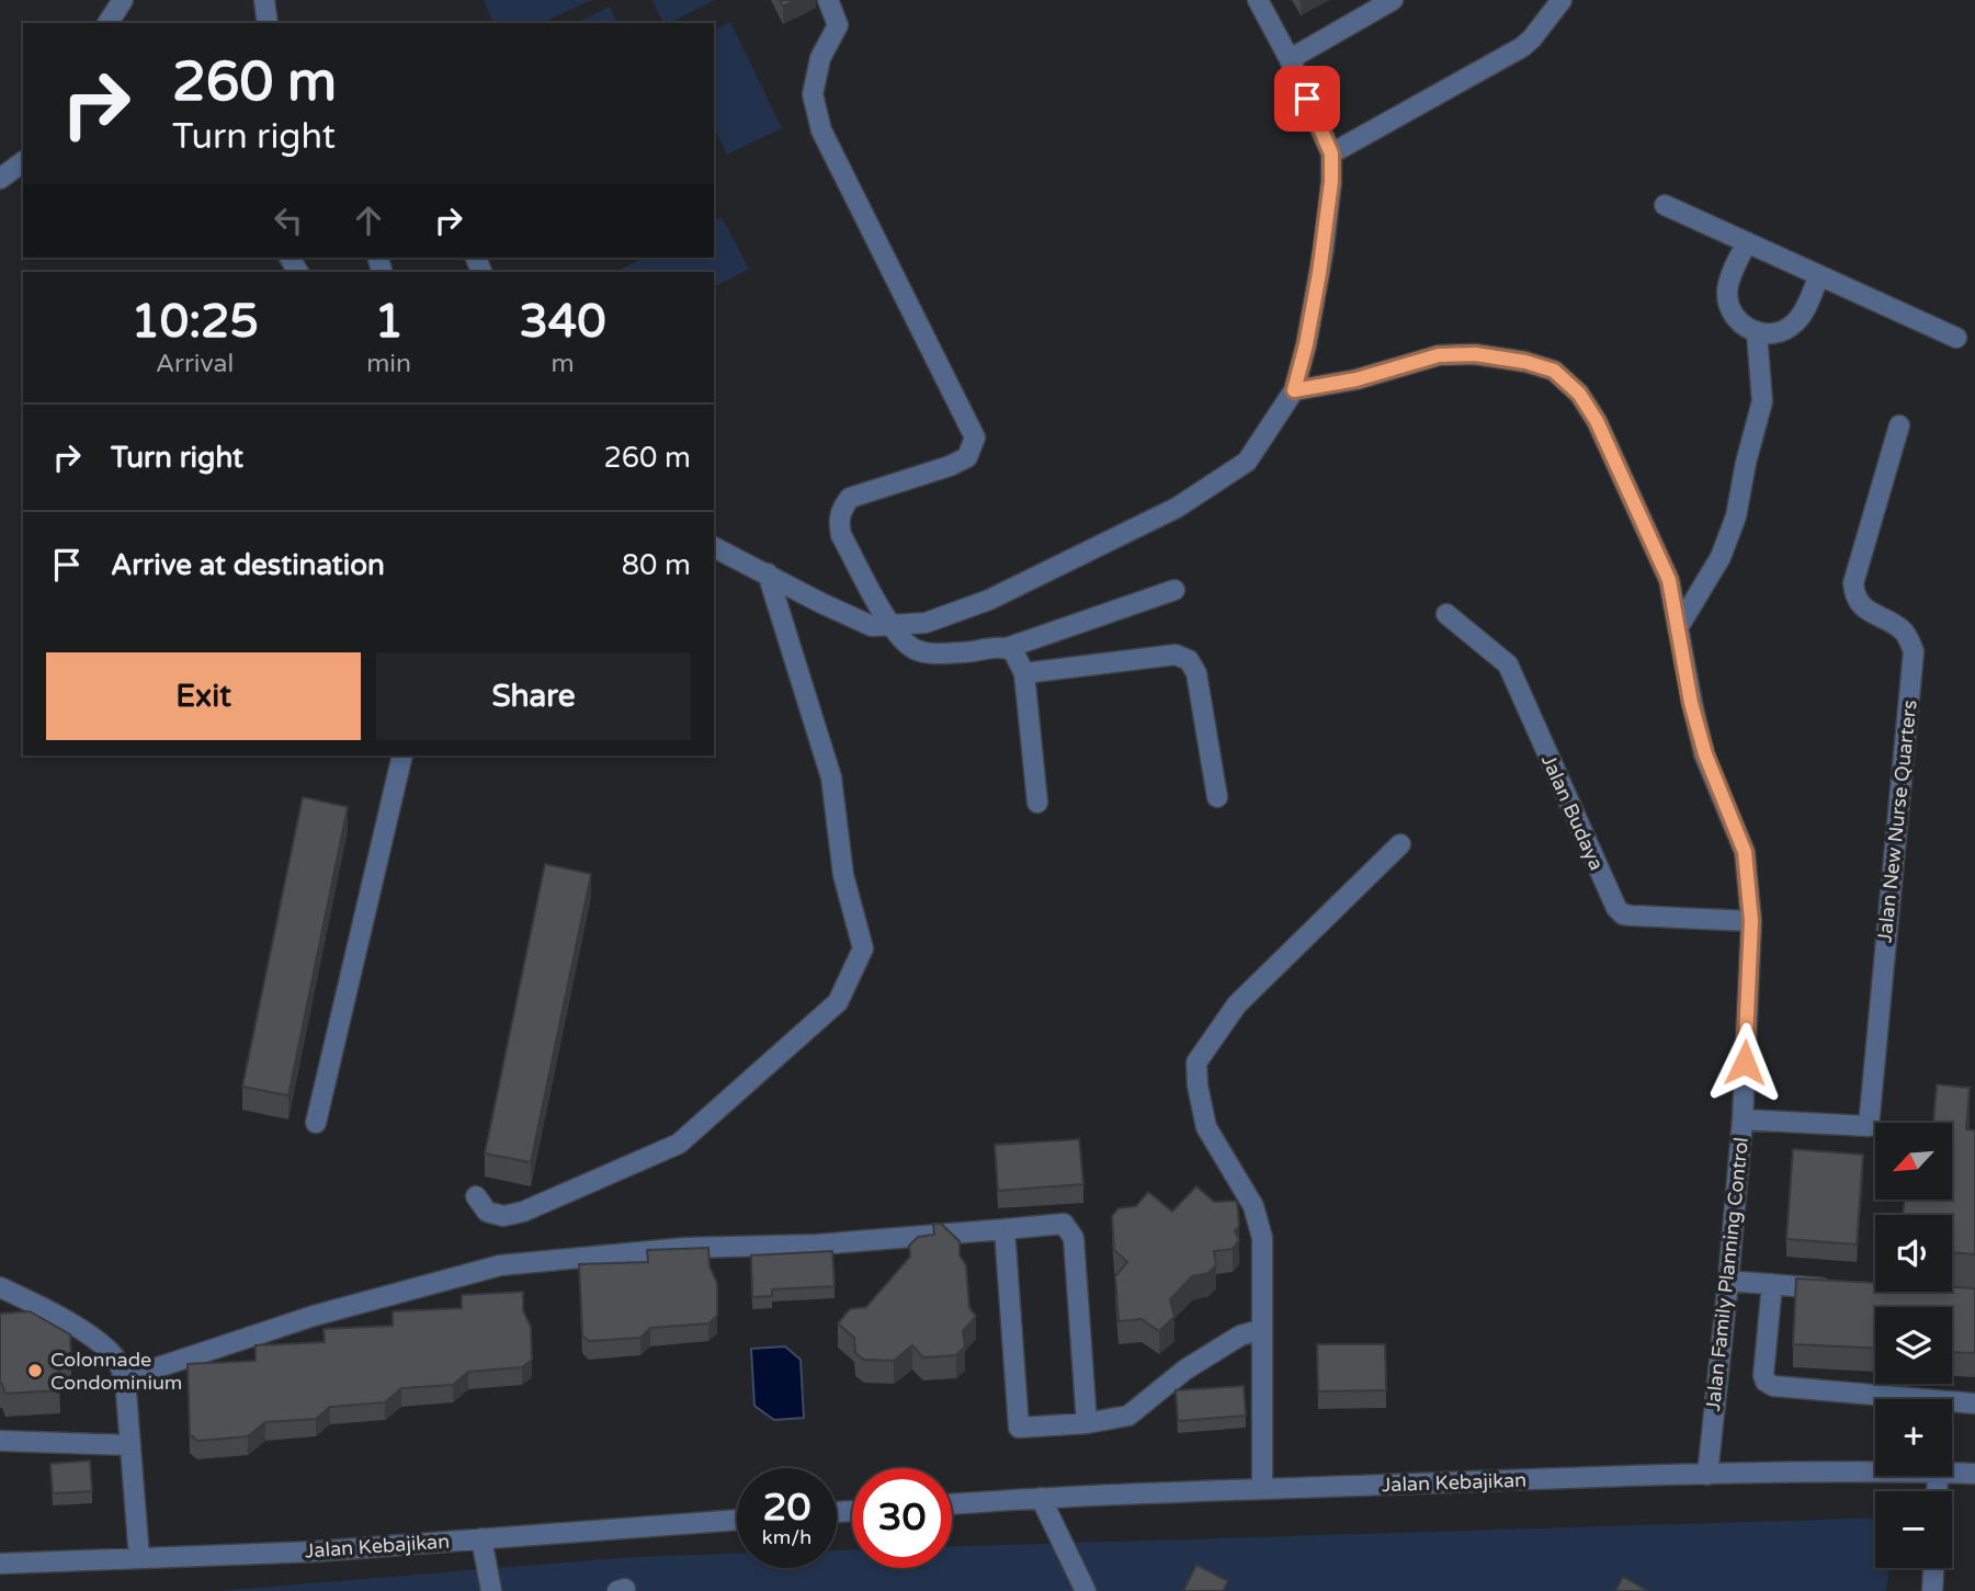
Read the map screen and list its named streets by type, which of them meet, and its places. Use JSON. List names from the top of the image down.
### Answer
{
  "streets": {
    "street": [
      "Jalan Budaya",
      "Jalan New Nurse Quarters",
      "Jalan Family Planning Control",
      "Jalan Kebajikan"
    ]
  },
  "crossings": [
    ["Jalan Budaya", "Jalan Family Planning Control"],
    ["Jalan New Nurse Quarters", "Jalan Family Planning Control"],
    ["Jalan Family Planning Control", "Jalan Kebajikan"]
  ],
  "places": ["Colonnade Condominium"],
  "north": "bottom left",
  "page": {
    "turn": ["260 m", "Turn right"],
    "eta": [
      "10:25",
      "Arrival",
      "1",
      "min",
      "340",
      "m"
    ],
    "list": [
      {
        "name": "Turn right",
        "value": "260 m"
      },
      {
        "name": "Arrive at destination",
        "value": "80 m"
      }
    ],
    "buttons": ["Exit", "Share"],
    "map_buttons": ["+", "−"],
    "speed": "20 km/h",
    "limit": "30"
  }
}
